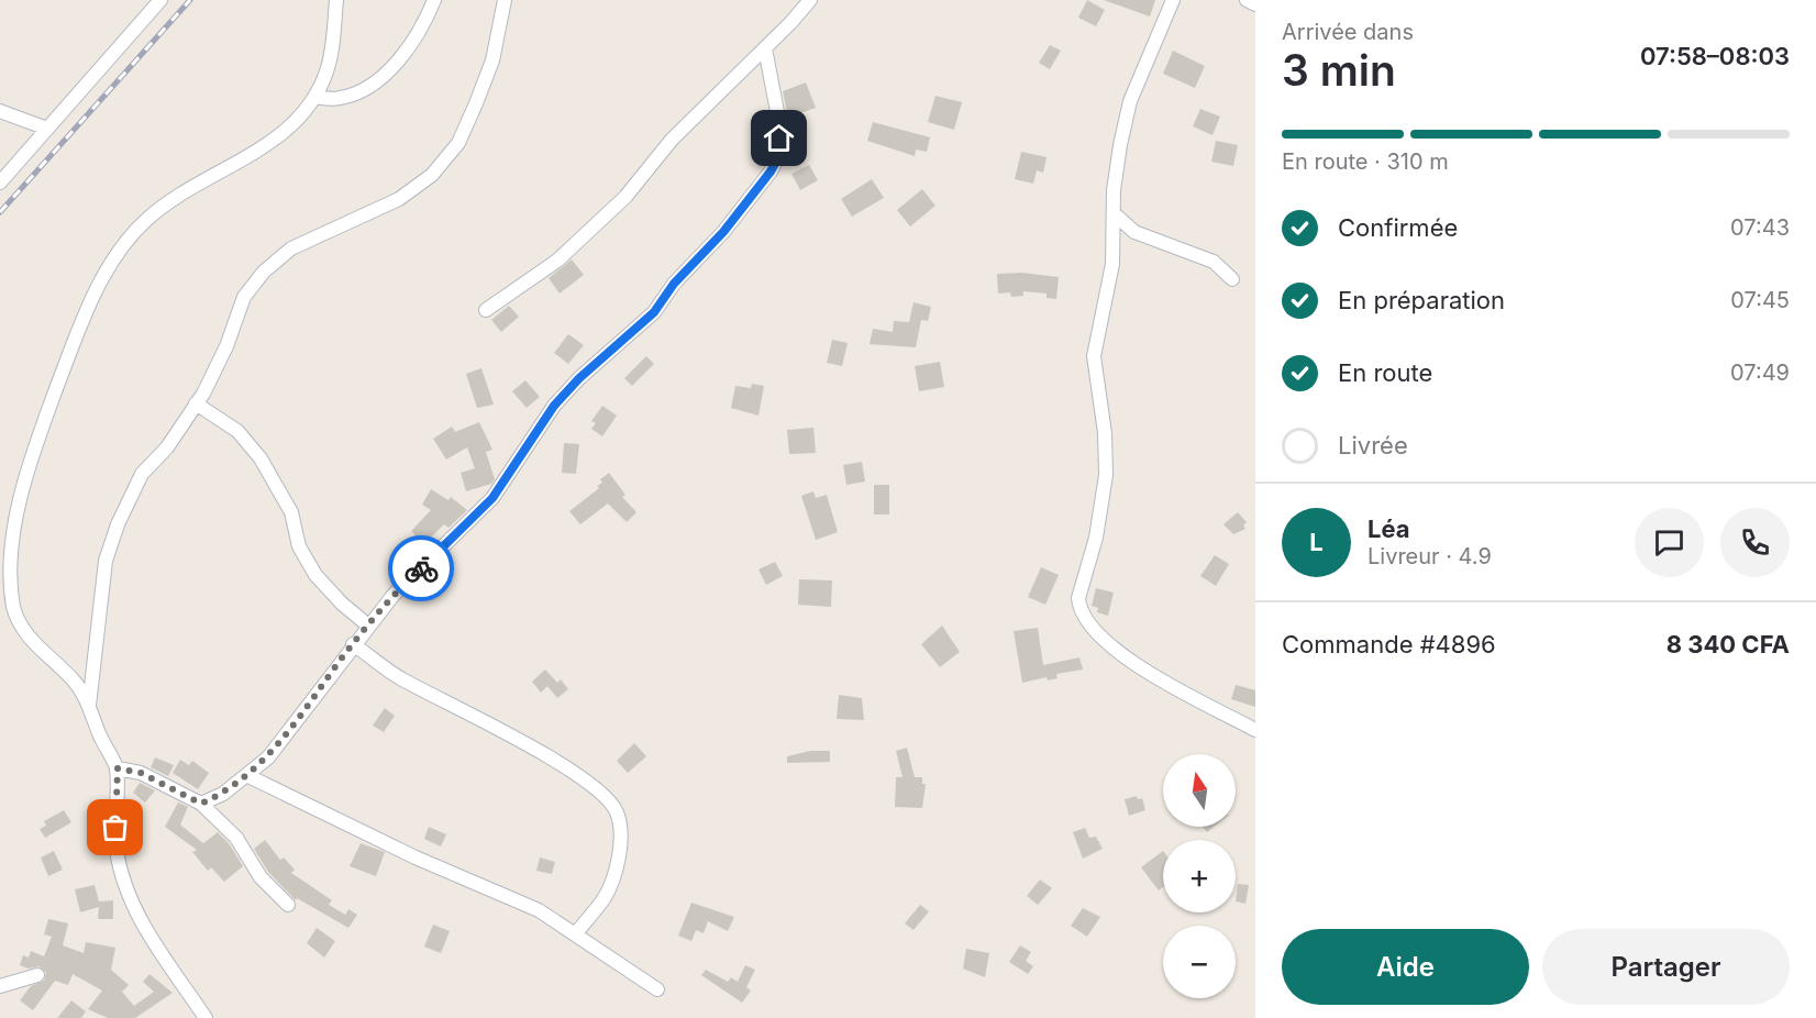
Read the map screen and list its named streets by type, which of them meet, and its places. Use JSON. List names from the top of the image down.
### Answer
{
  "north": "top",
  "page": {
    "heading": ["3 min", "Arrivée dans", "07:58–08:03"],
    "panel": [
      "Léa",
      "Livreur · 4.9",
      "Commande #4896",
      "8 340 CFA"
    ],
    "bar": "En route · 310 m",
    "list": [
      ["Confirmée", "07:43"],
      ["En préparation", "07:45"],
      ["En route", "07:49"],
      "Livrée"
    ],
    "round": "L",
    "map_buttons": ["+", "−"],
    "buttons": ["Aide", "Partager"]
  }
}
